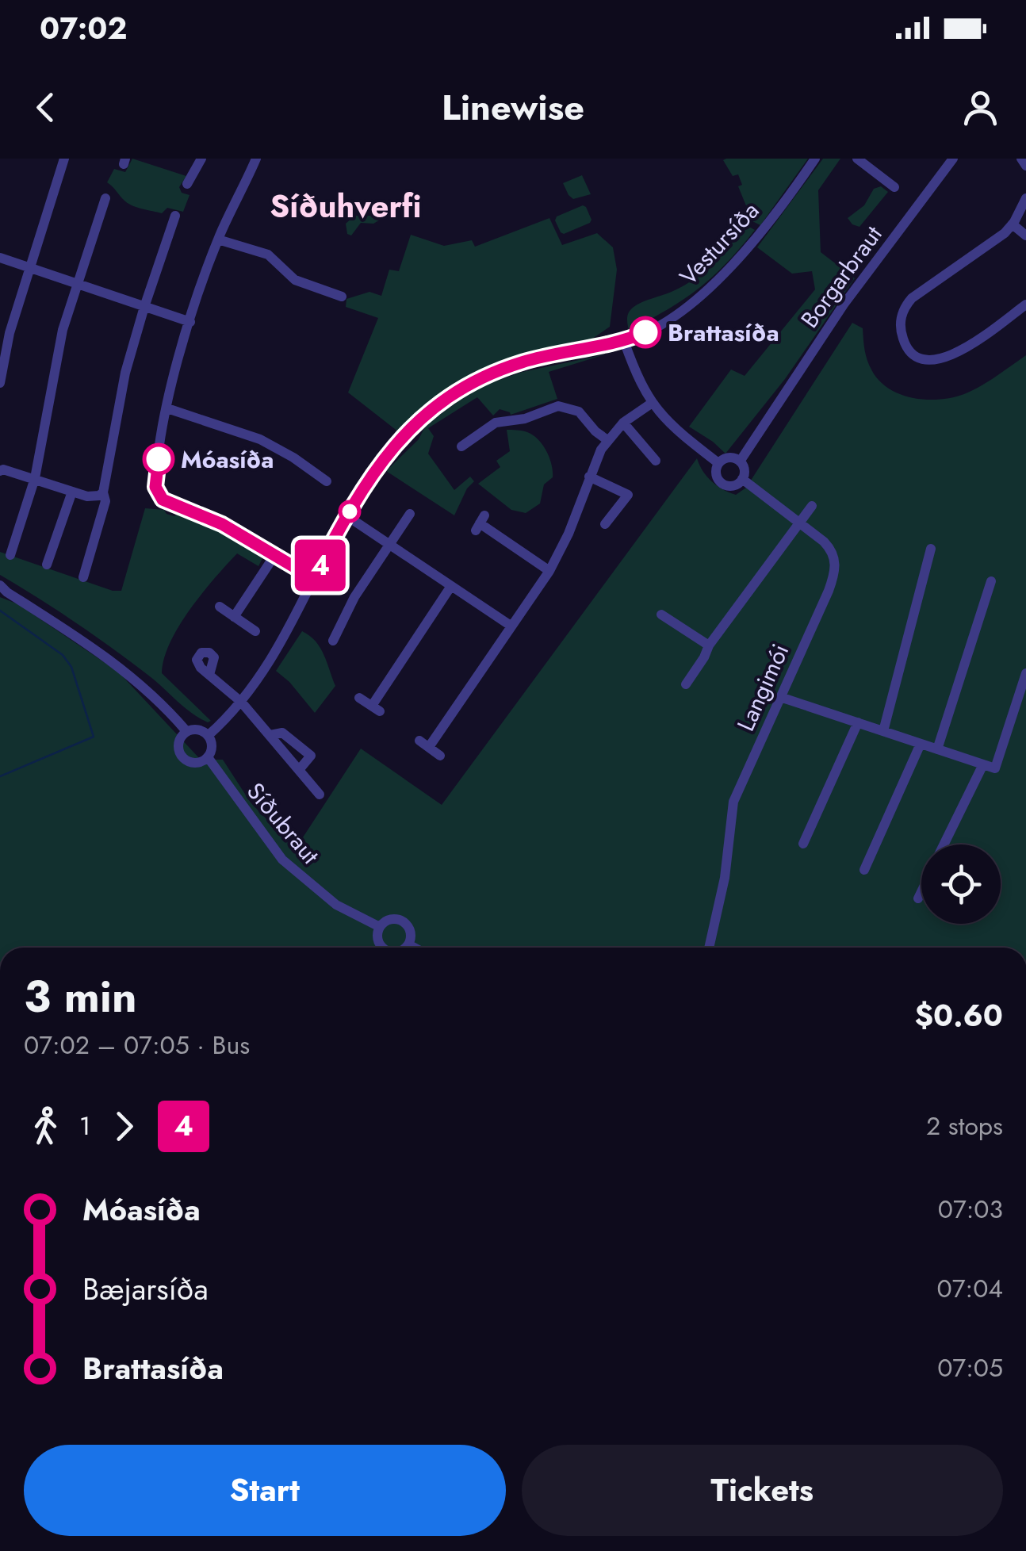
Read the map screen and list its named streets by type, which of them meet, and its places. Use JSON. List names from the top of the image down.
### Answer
{
  "streets": {
    "street": [
      "Vestursíða",
      "Borgarbraut",
      "Langimói",
      "Síðubraut"
    ]
  },
  "crossings": [
    ["Vestursíða", "Síðubraut"],
    ["Borgarbraut", "Langimói"]
  ],
  "districts": ["Síðuhverfi"],
  "places": ["Brattasíða", "Móasíða"],
  "lines": ["bus line 4"],
  "page": {
    "status": "07:02",
    "header": "Linewise",
    "on_map": "4",
    "heading": ["3 min", "07:02 – 07:05 · Bus", "$0.60"],
    "legs": ["1", "4", "2 stops"],
    "list": [
      {
        "name": "Móasíða",
        "value": "07:03"
      },
      {
        "name": "Bæjarsíða",
        "value": "07:04"
      },
      {
        "name": "Brattasíða",
        "value": "07:05"
      }
    ],
    "buttons": ["Start", "Tickets"]
  }
}
